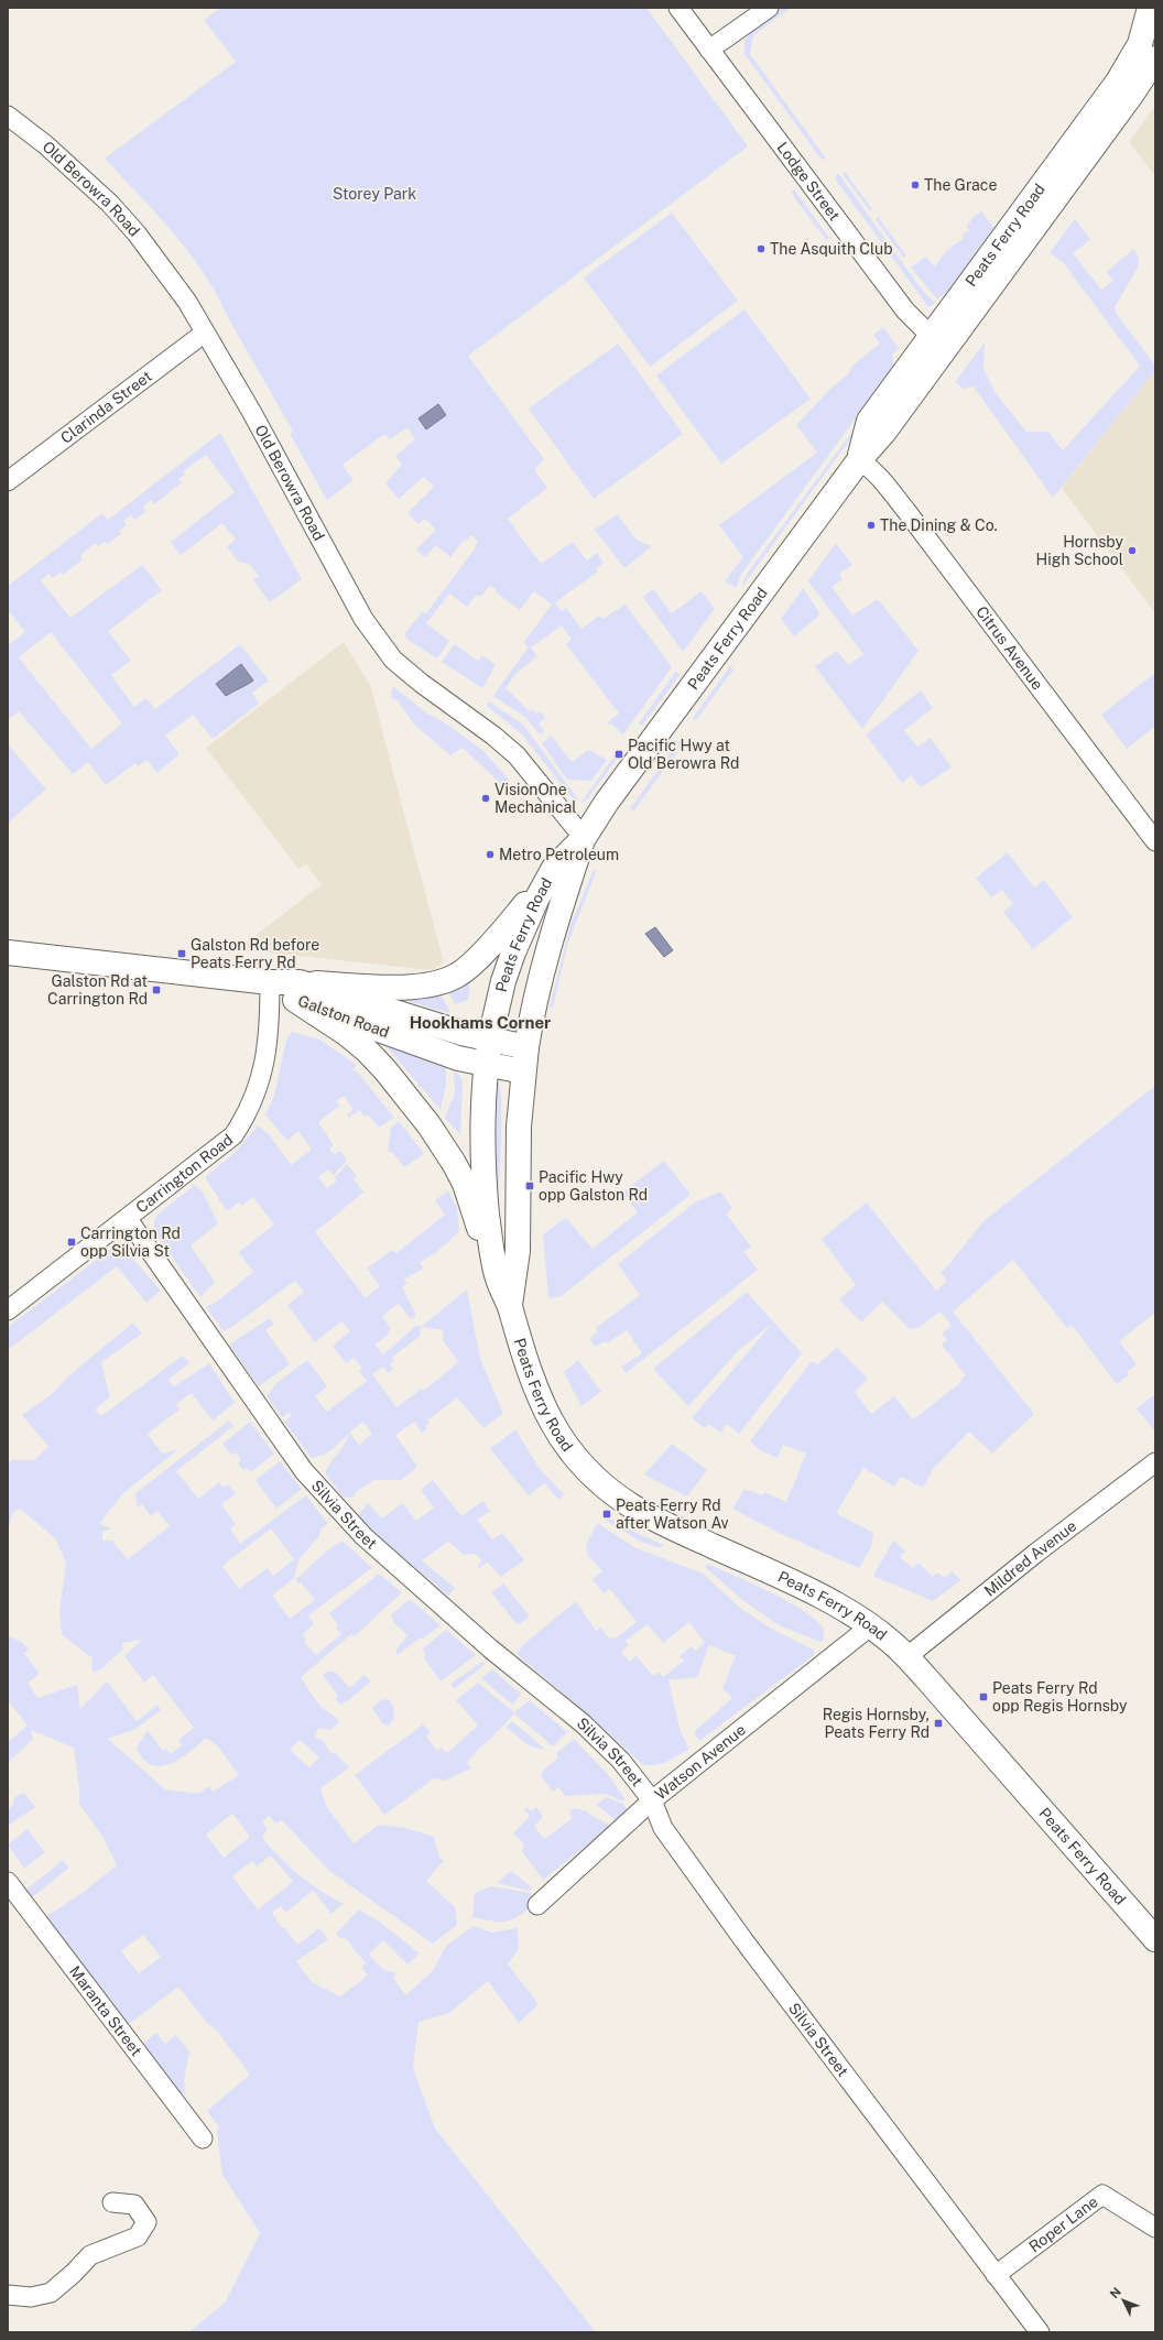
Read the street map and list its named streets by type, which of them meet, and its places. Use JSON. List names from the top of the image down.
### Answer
{
  "streets": {
    "main road": ["Peats Ferry Road", "Galston Road"],
    "street": [
      "Lodge Street",
      "Old Berowra Road",
      "Clarinda Street",
      "Citrus Avenue",
      "Carrington Road",
      "Silvia Street",
      "Mildred Avenue",
      "Watson Avenue",
      "Maranta Street",
      "Roper Lane"
    ]
  },
  "crossings": [
    ["Lodge Street", "Peats Ferry Road"],
    ["Old Berowra Road", "Peats Ferry Road"],
    ["Old Berowra Road", "Clarinda Street"],
    ["Peats Ferry Road", "Citrus Avenue"],
    ["Peats Ferry Road", "Galston Road"],
    ["Peats Ferry Road", "Mildred Avenue"],
    ["Peats Ferry Road", "Watson Avenue"],
    ["Galston Road", "Carrington Road"],
    ["Carrington Road", "Silvia Street"],
    ["Silvia Street", "Watson Avenue"],
    ["Silvia Street", "Roper Lane"]
  ],
  "districts": ["Hookhams Corner"],
  "parks": ["Storey Park"],
  "places": {
    "other": [
      "The Grace",
      "The Asquith Club",
      "The Dining & Co.",
      "Hornsby High School",
      "VisionOne Mechanical",
      "Metro Petroleum"
    ],
    "transit": [
      "Pacific Hwy at Old Berowra Rd",
      "Galston Rd before Peats Ferry Rd",
      "Galston Rd at Carrington Rd",
      "Pacific Hwy opp Galston Rd",
      "Carrington Rd opp Silvia St",
      "Peats Ferry Rd after Watson Av",
      "Peats Ferry Rd opp Regis Hornsby",
      "Regis Hornsby, Peats Ferry Rd"
    ]
  },
  "north": "top left"
}
